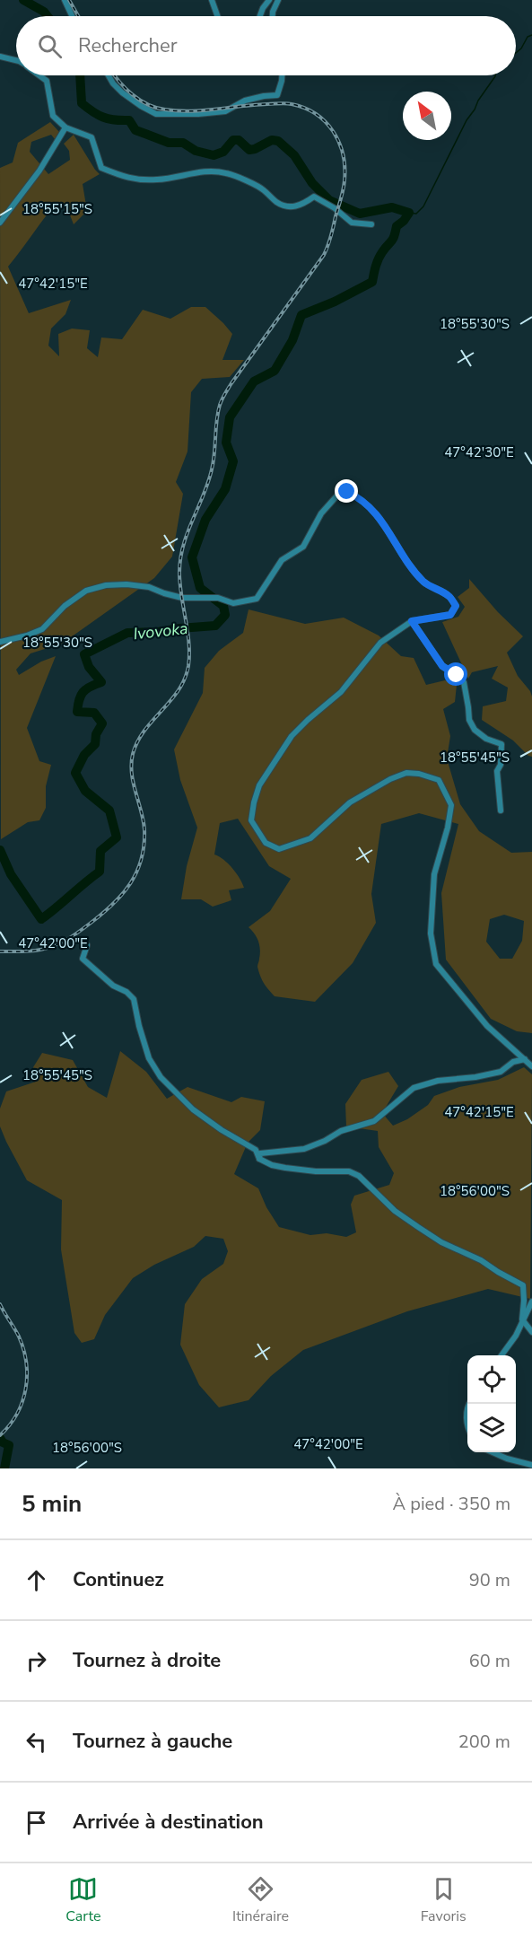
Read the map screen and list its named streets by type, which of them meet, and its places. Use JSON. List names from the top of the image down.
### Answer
{
  "water": ["Ivovoka"],
  "north": "top left",
  "page": {
    "search": "Rechercher",
    "heading": ["5 min", "À pied · 350 m"],
    "list": [
      ["Continuez", "90 m"],
      ["Tournez à droite", "60 m"],
      ["Tournez à gauche", "200 m"],
      "Arrivée à destination"
    ],
    "nav": ["Carte", "Itinéraire", "Favoris"]
  },
  "coordinates": [
    "18°55'15\"S",
    "47°42'15\"E",
    "18°55'30\"S",
    "47°42'30\"E",
    "18°55'45\"S",
    "47°42'00\"E",
    "18°56'00\"S"
  ]
}
